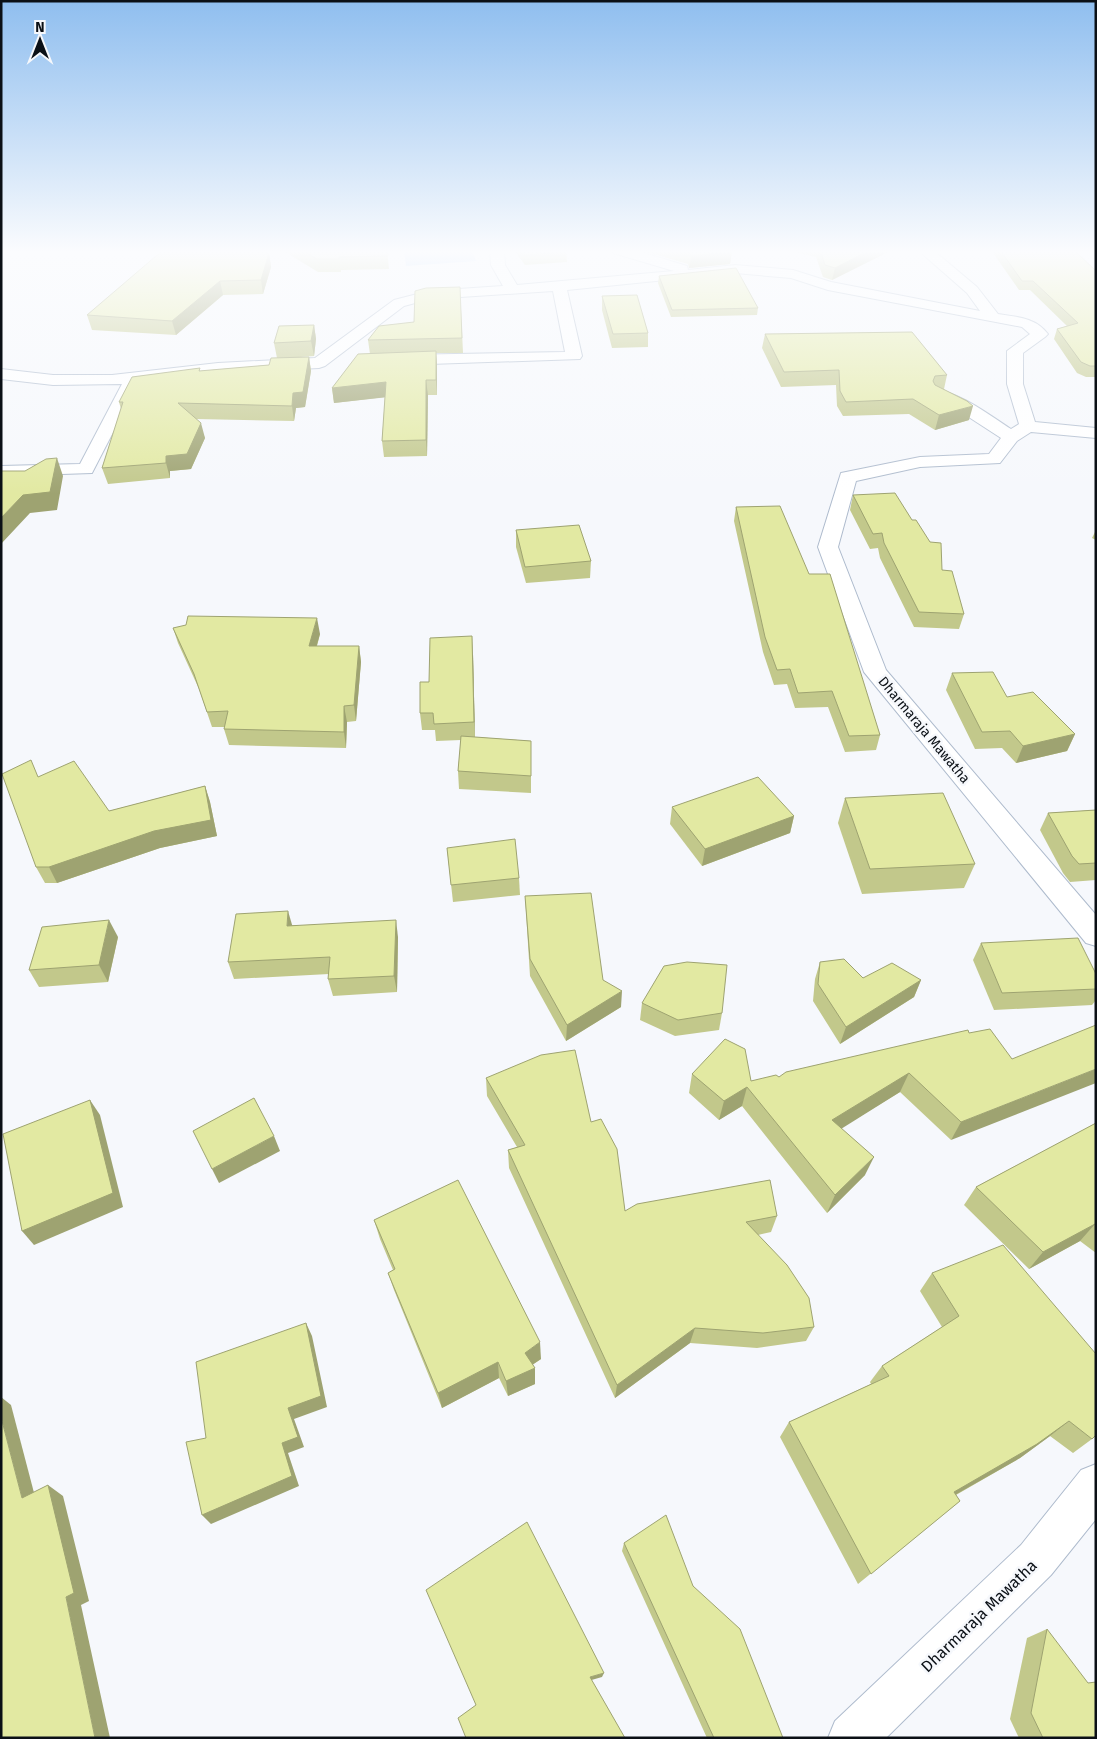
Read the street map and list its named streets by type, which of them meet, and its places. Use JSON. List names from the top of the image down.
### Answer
{
  "streets": {
    "street": ["Dharmaraja Mawatha"]
  },
  "north": "top"
}
